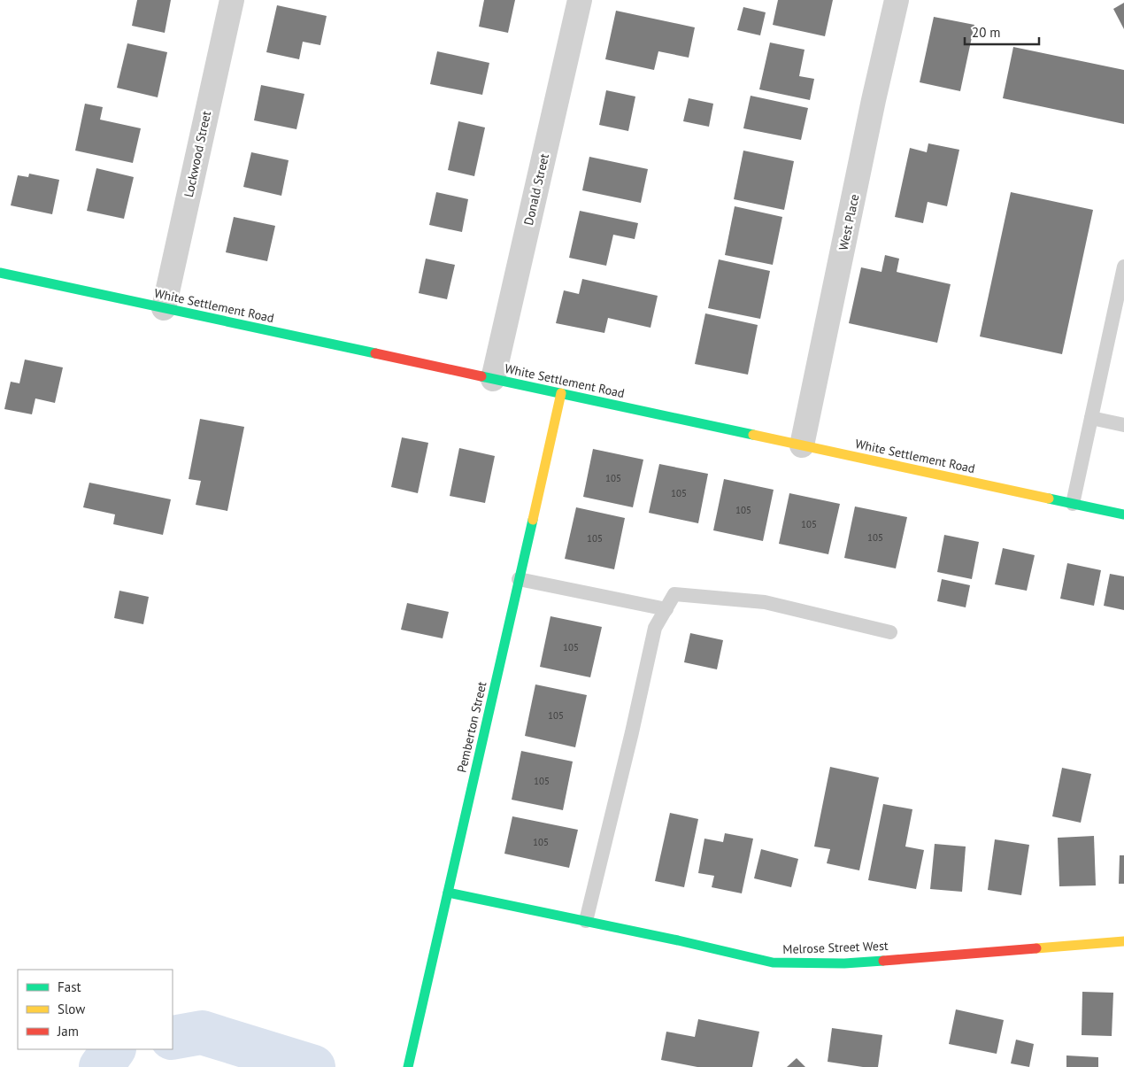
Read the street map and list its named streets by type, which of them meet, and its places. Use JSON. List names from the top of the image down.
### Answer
{
  "streets": {
    "street": [
      "Lockwood Street",
      "Donald Street",
      "West Place",
      "White Settlement Road",
      "Pemberton Street",
      "Melrose Street West"
    ]
  },
  "crossings": [
    ["Lockwood Street", "White Settlement Road"],
    ["Donald Street", "White Settlement Road"],
    ["West Place", "White Settlement Road"],
    ["White Settlement Road", "Pemberton Street"],
    ["Pemberton Street", "Melrose Street West"]
  ],
  "house_numbers": [
    "105",
    "105",
    "105",
    "105",
    "105",
    "105",
    "105",
    "105",
    "105",
    "105"
  ],
  "legend": ["Fast", "Slow", "Jam"],
  "scale_bar": "20 m"
}
